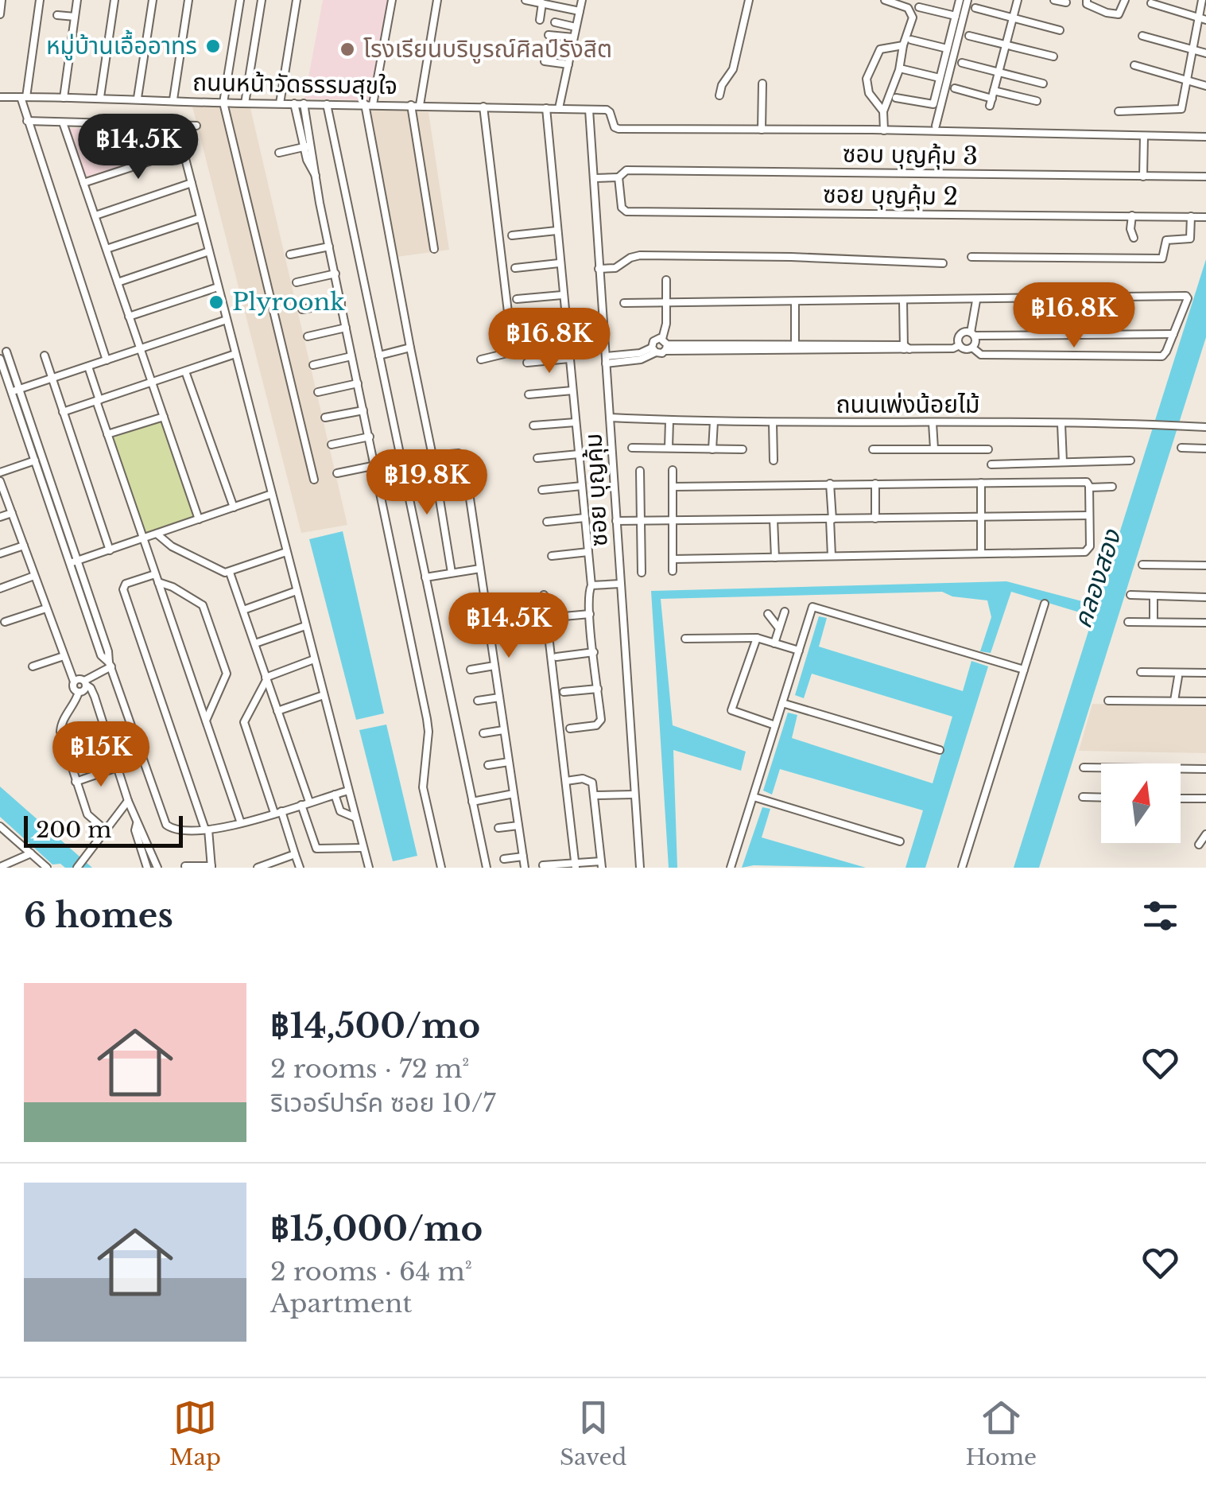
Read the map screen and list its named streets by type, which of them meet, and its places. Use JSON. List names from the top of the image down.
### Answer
{
  "streets": {
    "street": [
      "ถนนหน้าวัดธรรมสุขใจ",
      "ซอบ บุญคุ้ม 3",
      "ซอย บุญคุ้ม 2",
      "ถนนเพ่งน้อยไม้",
      "ซอย บุญคุ้ม"
    ]
  },
  "crossings": [
    ["ถนนหน้าวัดธรรมสุขใจ", "ซอย บุญคุ้ม"],
    ["ซอบ บุญคุ้ม 3", "ซอย บุญคุ้ม 2"],
    ["ซอบ บุญคุ้ม 3", "ซอย บุญคุ้ม"],
    ["ถนนเพ่งน้อยไม้", "ซอย บุญคุ้ม"]
  ],
  "water": ["คลองสอง"],
  "places": ["หมู่บ้านเอื้ออาทร", "โรงเรียนบริบูรณ์ศิลป์รังสิต", "Plyroonk"],
  "scale_bar": "200 m",
  "north": "top",
  "page": {
    "price": [
      "฿14.5K",
      "฿16.8K",
      "฿16.8K",
      "฿19.8K",
      "฿14.5K",
      "฿15K"
    ],
    "scale": "200 m",
    "heading": "6 homes",
    "list": [
      {
        "name": "฿14,500/mo",
        "note": "2 rooms · 72 m² · ริเวอร์ปาร์ค ซอย 10/7"
      },
      {
        "name": "฿15,000/mo",
        "note": "2 rooms · 64 m² · Apartment"
      }
    ],
    "tabs": ["Map", "Saved", "Home"]
  }
}
